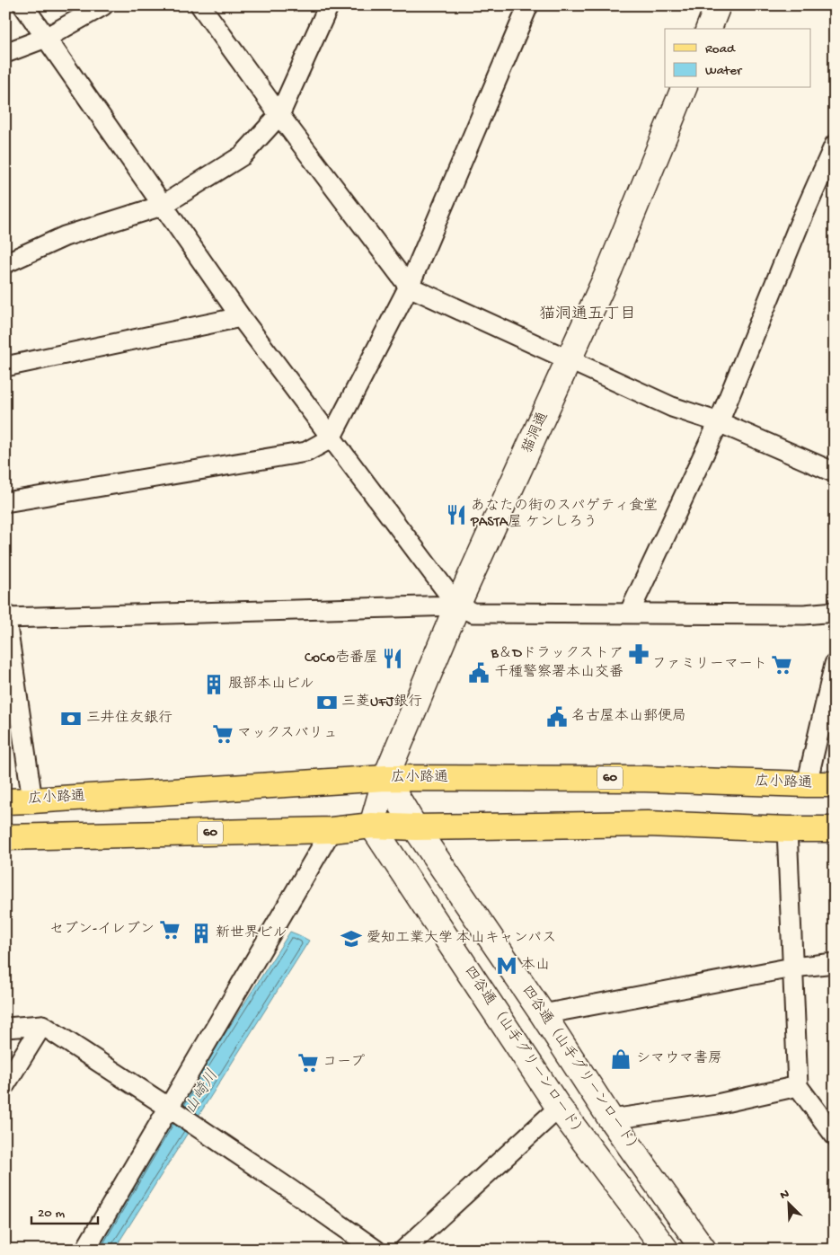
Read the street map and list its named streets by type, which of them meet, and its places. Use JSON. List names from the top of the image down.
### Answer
{
  "streets": {
    "main road": ["広小路通", "60"],
    "street": ["猫洞通", "四谷通 （山手グリーンロード）", "四谷通（山手グリーンロード）"]
  },
  "crossings": [
    ["猫洞通", "広小路通"],
    ["猫洞通", "四谷通（山手グリーンロード）"],
    ["広小路通", "四谷通（山手グリーンロード）"],
    ["60", "四谷通 （山手グリーンロード）"],
    ["60", "四谷通（山手グリーンロード）"]
  ],
  "districts": ["猫洞通五丁目"],
  "water": ["山崎川"],
  "places": {
    "restaurant": ["あなたの街のスパゲティ食堂 PASTA屋 ケンしろう", "CoCo壱番屋"],
    "pharmacy": ["B＆Dドラックストア"],
    "supermarket": [
      "ファミリーマート",
      "マックスバリュ",
      "セブン-イレブン",
      "コープ"
    ],
    "public building": ["千種警察署本山交番", "名古屋本山郵便局"],
    "building": ["服部本山ビル", "新世界ビル"],
    "bank": ["三菱UFJ銀行", "三井住友銀行"],
    "school or university": ["愛知工業大学 本山キャンパス"],
    "metro station": ["本山"],
    "shop": ["シマウマ書房"]
  },
  "legend": ["Road", "Water"],
  "scale_bar": "20 m",
  "north": "top left"
}
